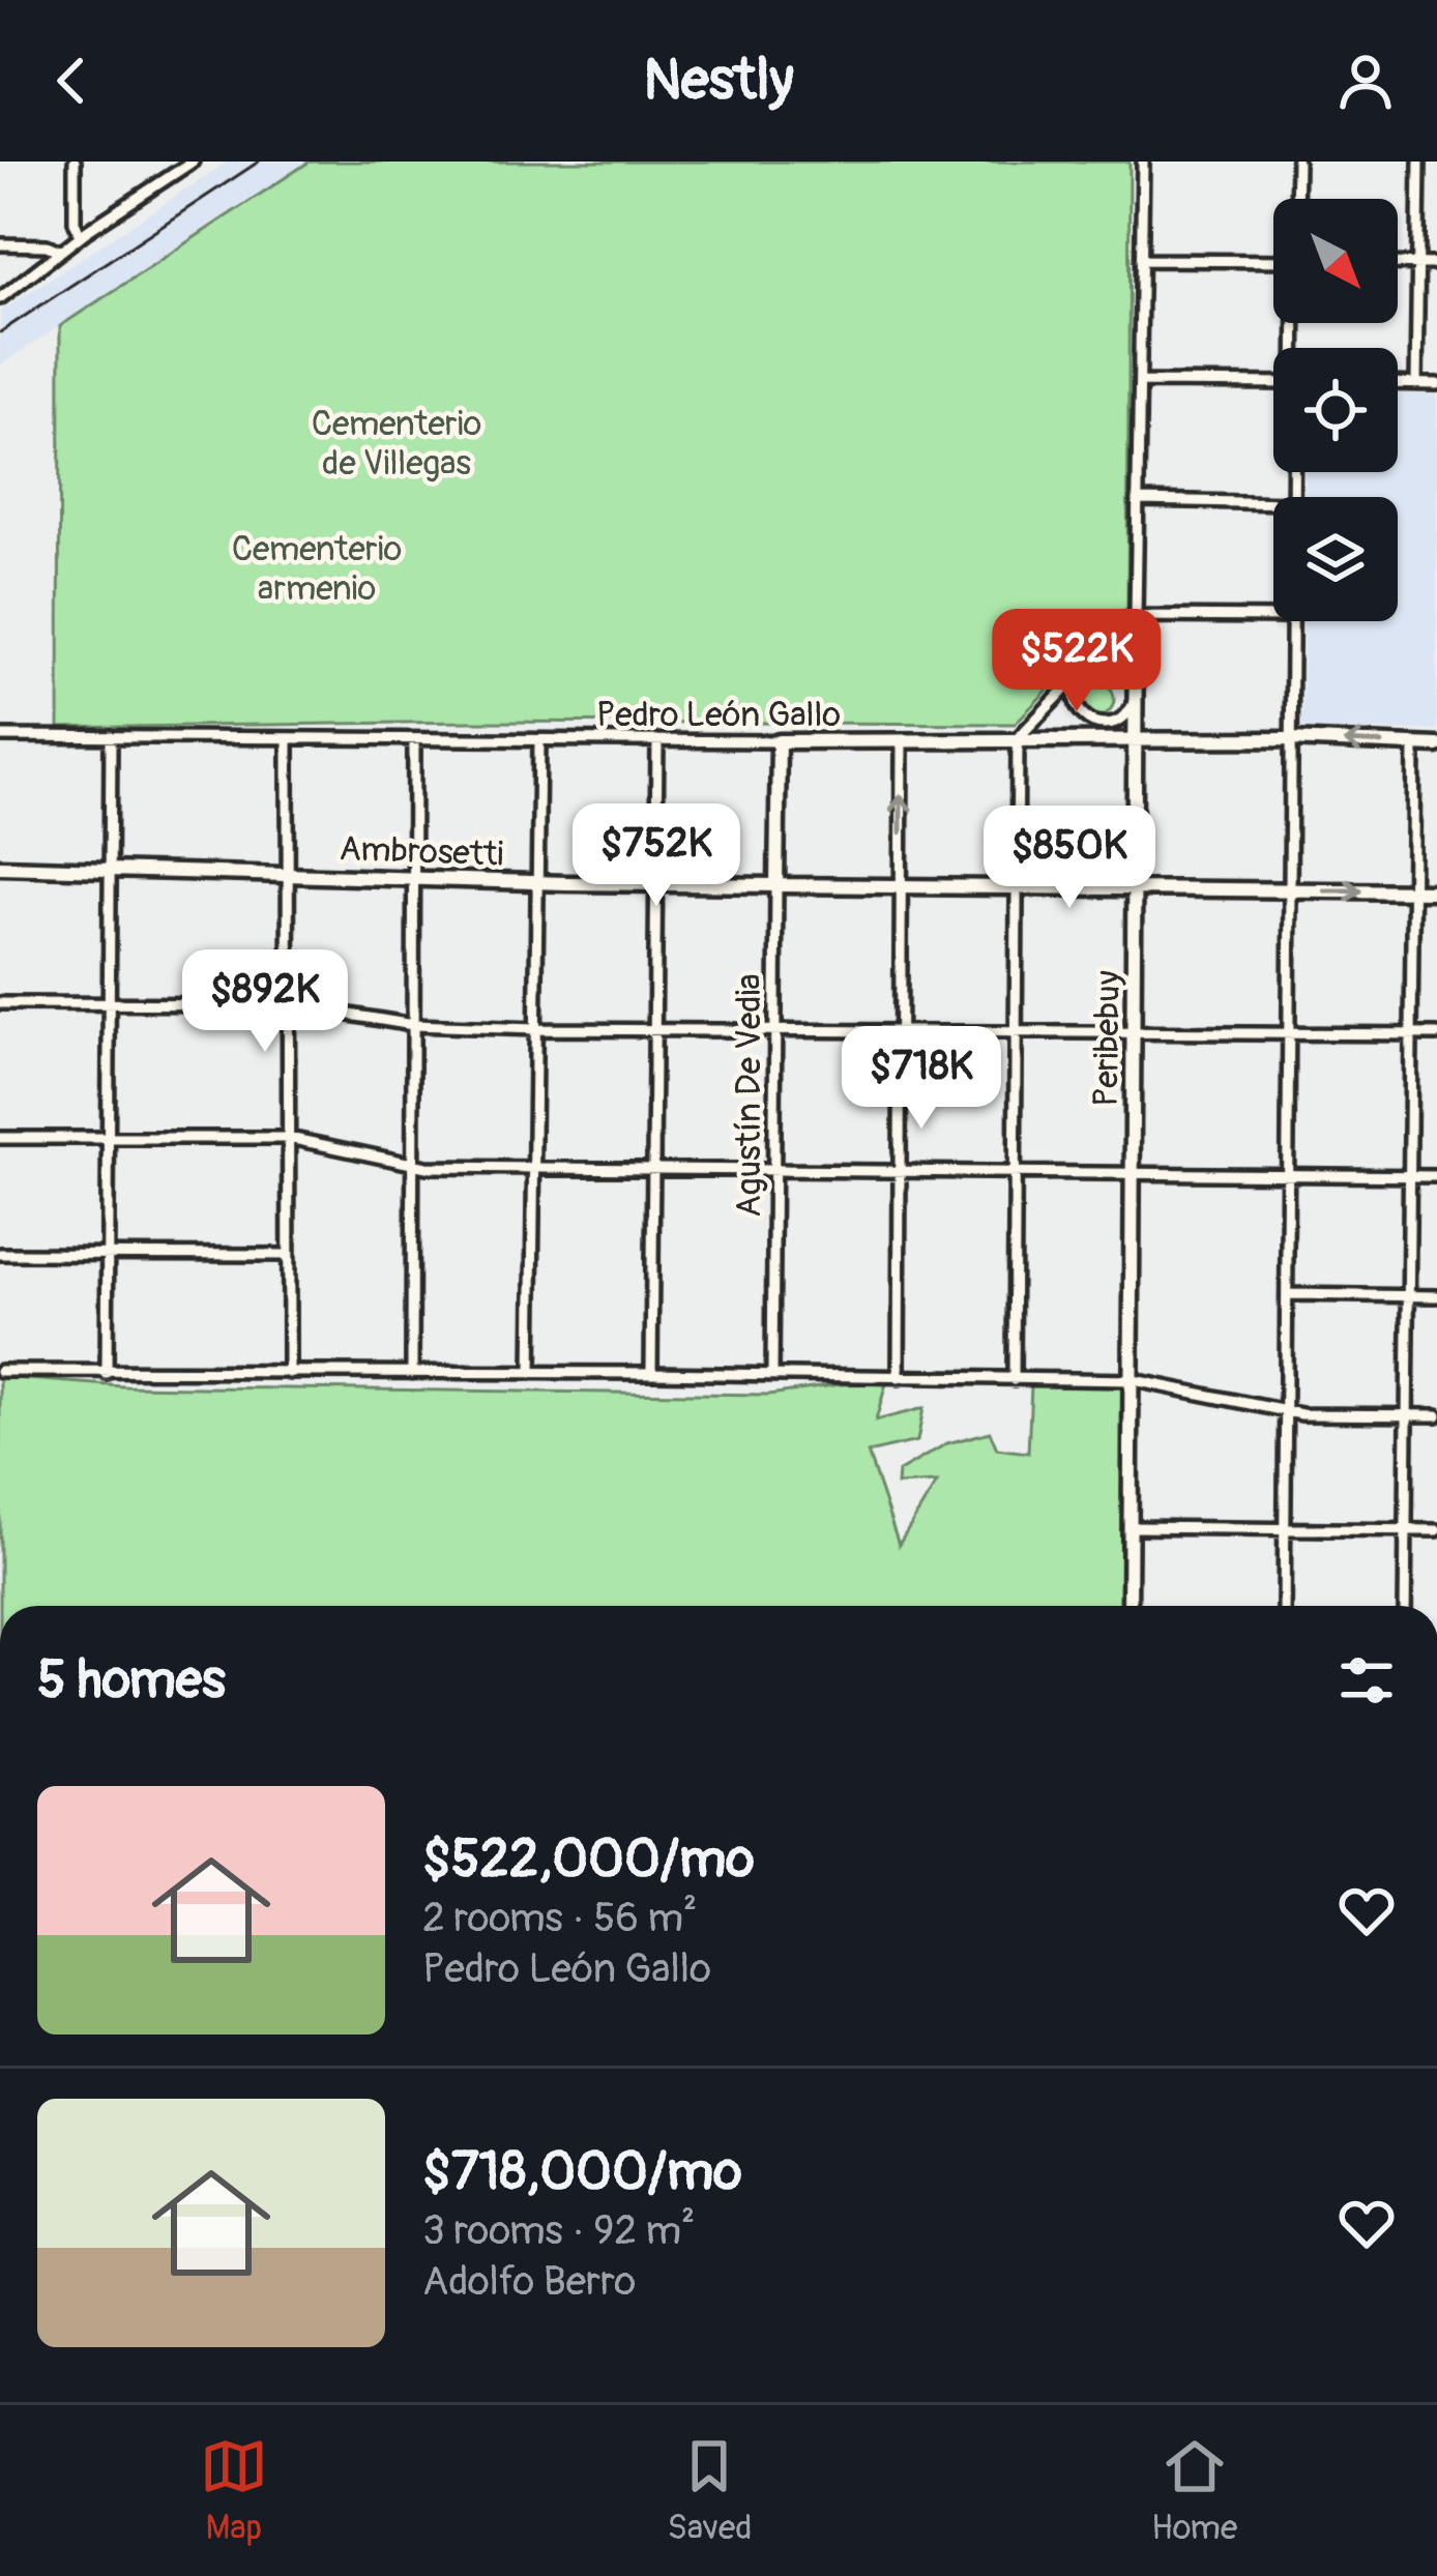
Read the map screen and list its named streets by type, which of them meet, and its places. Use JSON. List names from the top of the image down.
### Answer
{
  "streets": {
    "street": [
      "Pedro León Gallo",
      "Ambrosetti",
      "Peribebuy",
      "Agustín De Vedia"
    ]
  },
  "crossings": [
    ["Pedro León Gallo", "Peribebuy"],
    ["Pedro León Gallo", "Agustín De Vedia"],
    ["Ambrosetti", "Peribebuy"],
    ["Ambrosetti", "Agustín De Vedia"]
  ],
  "parks": ["Cementerio de Villegas", "Cementerio armenio"],
  "north": "bottom right",
  "page": {
    "header": "Nestly",
    "price": [
      "$522K",
      "$752K",
      "$850K",
      "$892K",
      "$718K"
    ],
    "heading": "5 homes",
    "list": [
      {
        "name": "$522,000/mo",
        "note": "2 rooms · 56 m² · Pedro León Gallo"
      },
      {
        "name": "$718,000/mo",
        "note": "3 rooms · 92 m² · Adolfo Berro"
      }
    ],
    "tabs": ["Map", "Saved", "Home"]
  }
}
